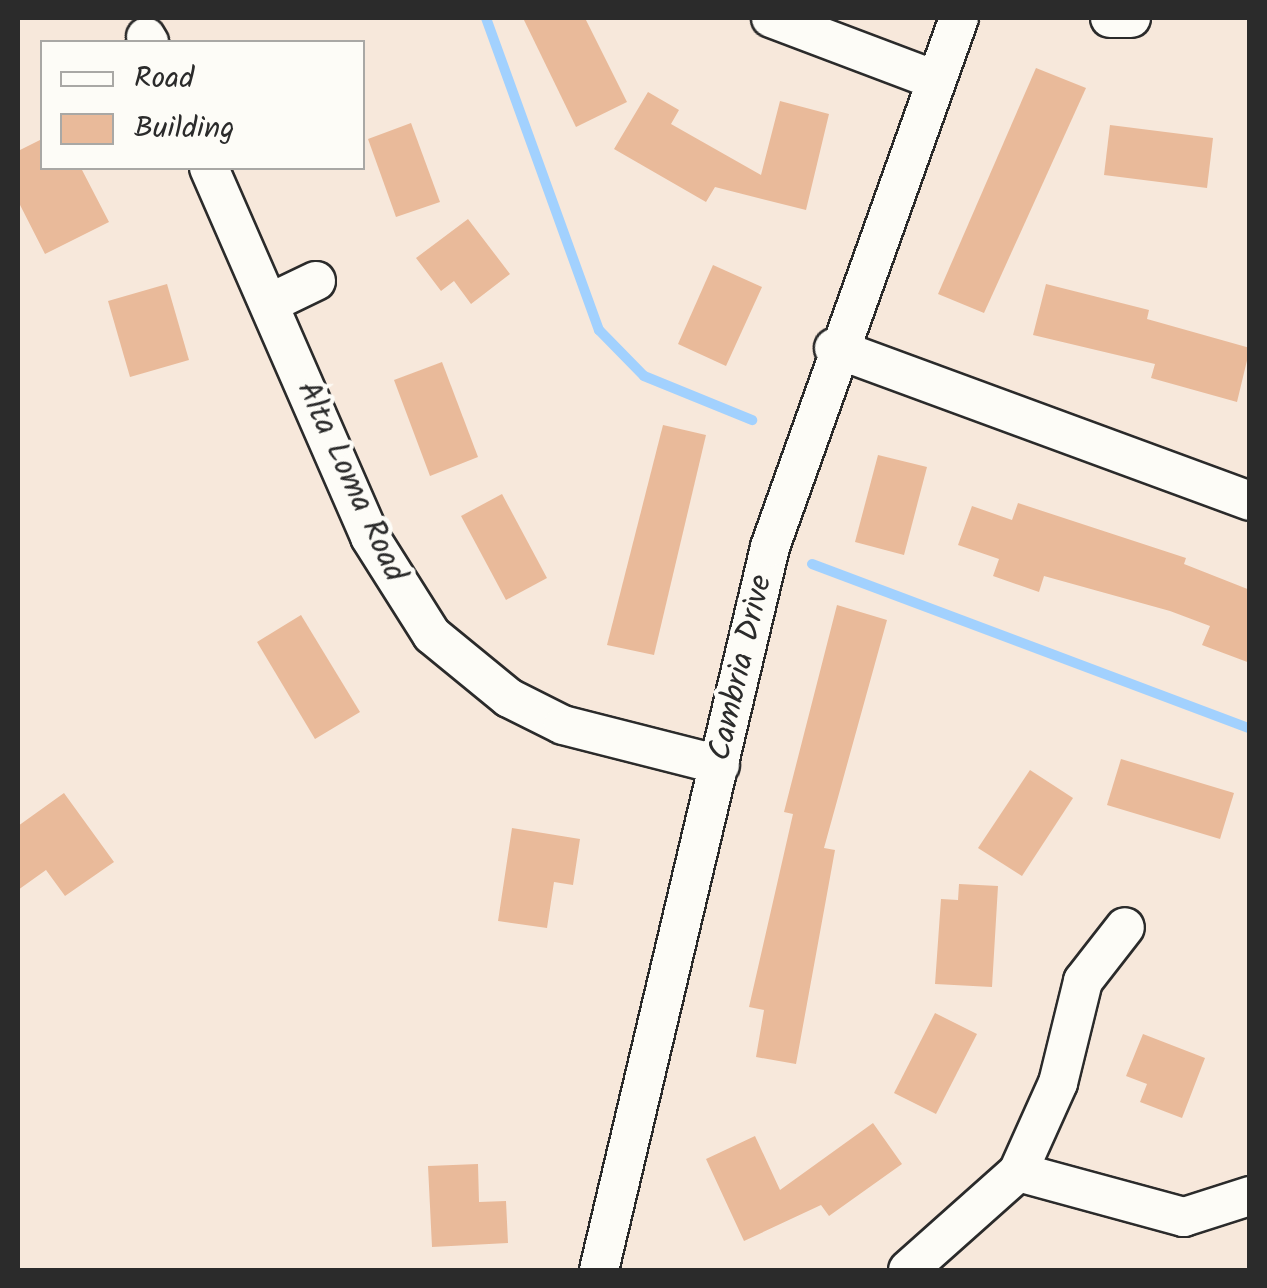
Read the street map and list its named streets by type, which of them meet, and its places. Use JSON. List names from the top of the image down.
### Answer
{
  "streets": {
    "street": ["Alta Loma Road", "Cambria Drive"]
  },
  "crossings": [
    ["Alta Loma Road", "Cambria Drive"]
  ],
  "legend": ["Road", "Building"]
}
